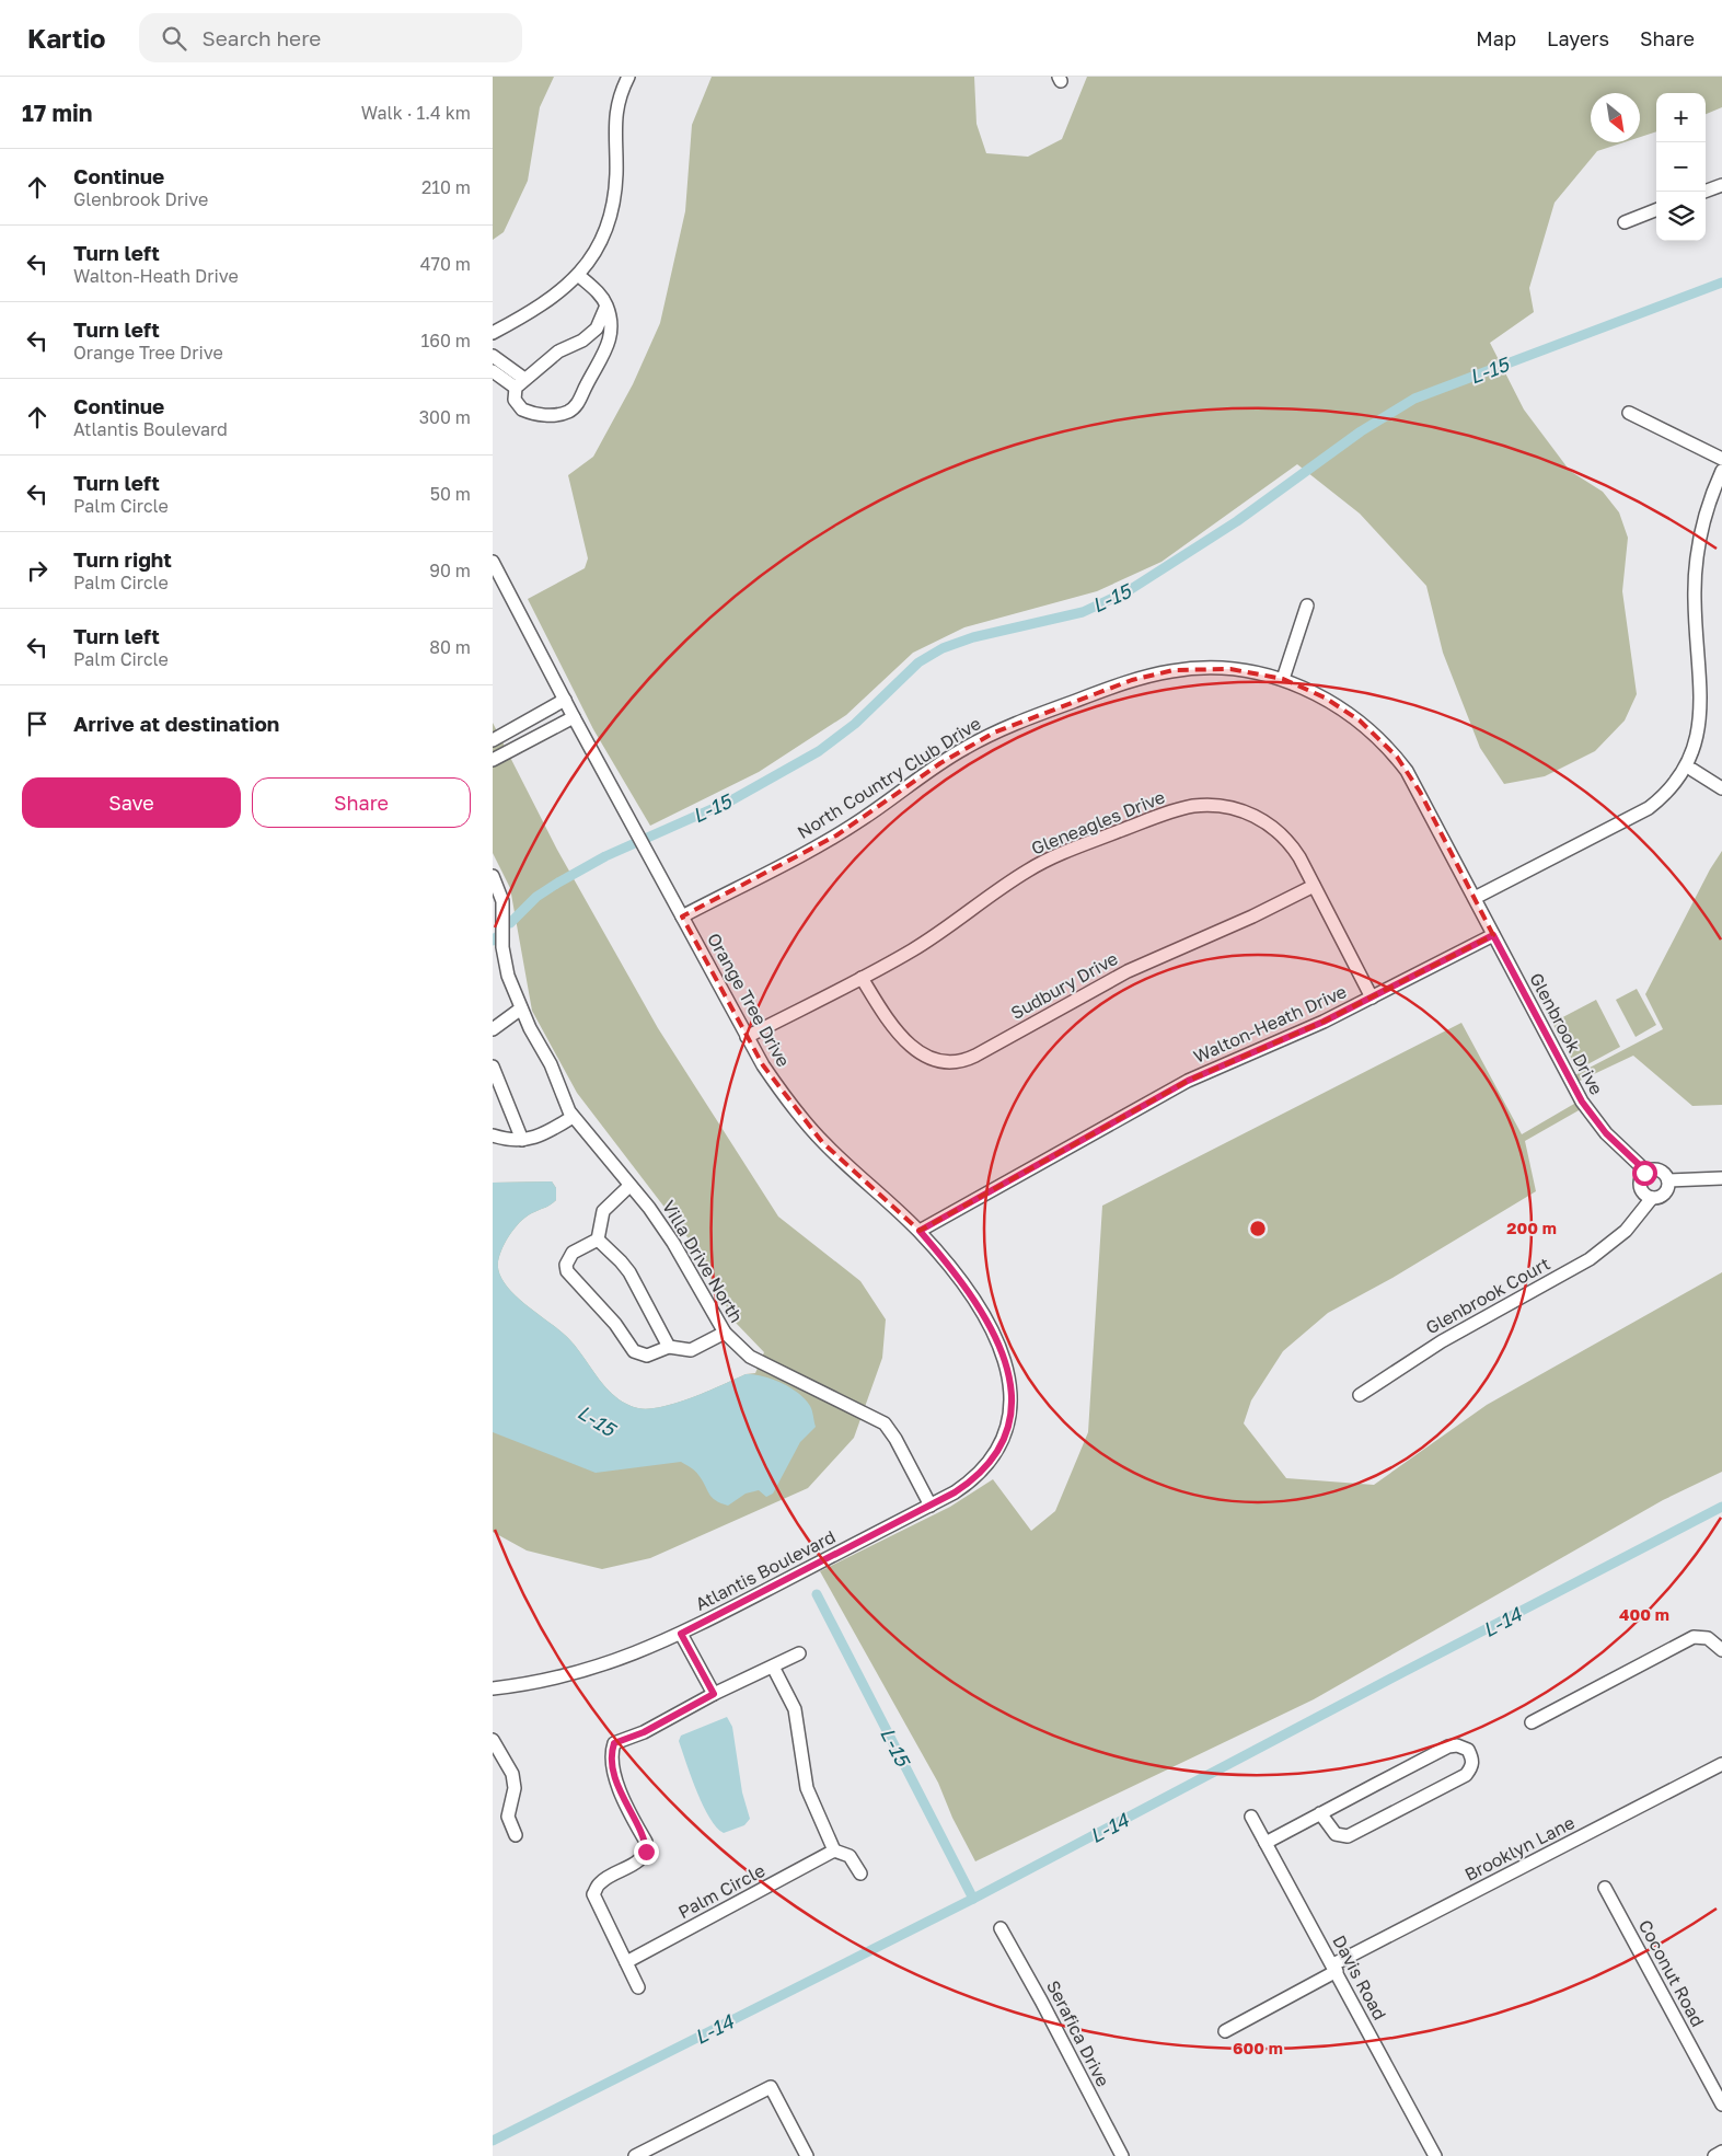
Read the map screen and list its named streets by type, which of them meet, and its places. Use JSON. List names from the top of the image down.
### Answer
{
  "streets": {
    "street": [
      "North Country Club Drive",
      "Gleneagles Drive",
      "Sudbury Drive",
      "Orange Tree Drive",
      "Walton-Heath Drive",
      "Glenbrook Drive",
      "Villa Drive North",
      "Glenbrook Court",
      "Atlantis Boulevard",
      "Brooklyn Lane",
      "Palm Circle",
      "Coconut Road",
      "Davis Road",
      "Serafica Drive"
    ]
  },
  "crossings": [
    ["North Country Club Drive", "Orange Tree Drive"],
    ["North Country Club Drive", "Glenbrook Drive"],
    ["Gleneagles Drive", "Sudbury Drive"],
    ["Gleneagles Drive", "Orange Tree Drive"],
    ["Gleneagles Drive", "Walton-Heath Drive"],
    ["Orange Tree Drive", "Walton-Heath Drive"],
    ["Orange Tree Drive", "Atlantis Boulevard"],
    ["Walton-Heath Drive", "Glenbrook Drive"],
    ["Glenbrook Drive", "Glenbrook Court"],
    ["Villa Drive North", "Atlantis Boulevard"],
    ["Brooklyn Lane", "Davis Road"]
  ],
  "water": ["L-15", "L-14"],
  "north": "bottom right",
  "page": {
    "header": "Kartio",
    "search": "Search here",
    "nav": ["Map", "Layers", "Share"],
    "heading": ["17 min", "Walk · 1.4 km"],
    "map_buttons": ["+", "−"],
    "list": [
      ["Continue", "Glenbrook Drive", "210 m"],
      ["Turn left", "Walton-Heath Drive", "470 m"],
      ["Turn left", "Orange Tree Drive", "160 m"],
      ["Continue", "Atlantis Boulevard", "300 m"],
      ["Turn left", "Palm Circle", "50 m"],
      ["Turn right", "Palm Circle", "90 m"],
      ["Turn left", "Palm Circle", "80 m"],
      "Arrive at destination"
    ],
    "buttons": ["Save", "Share"]
  },
  "rings": ["200 m", "400 m", "600 m"]
}
